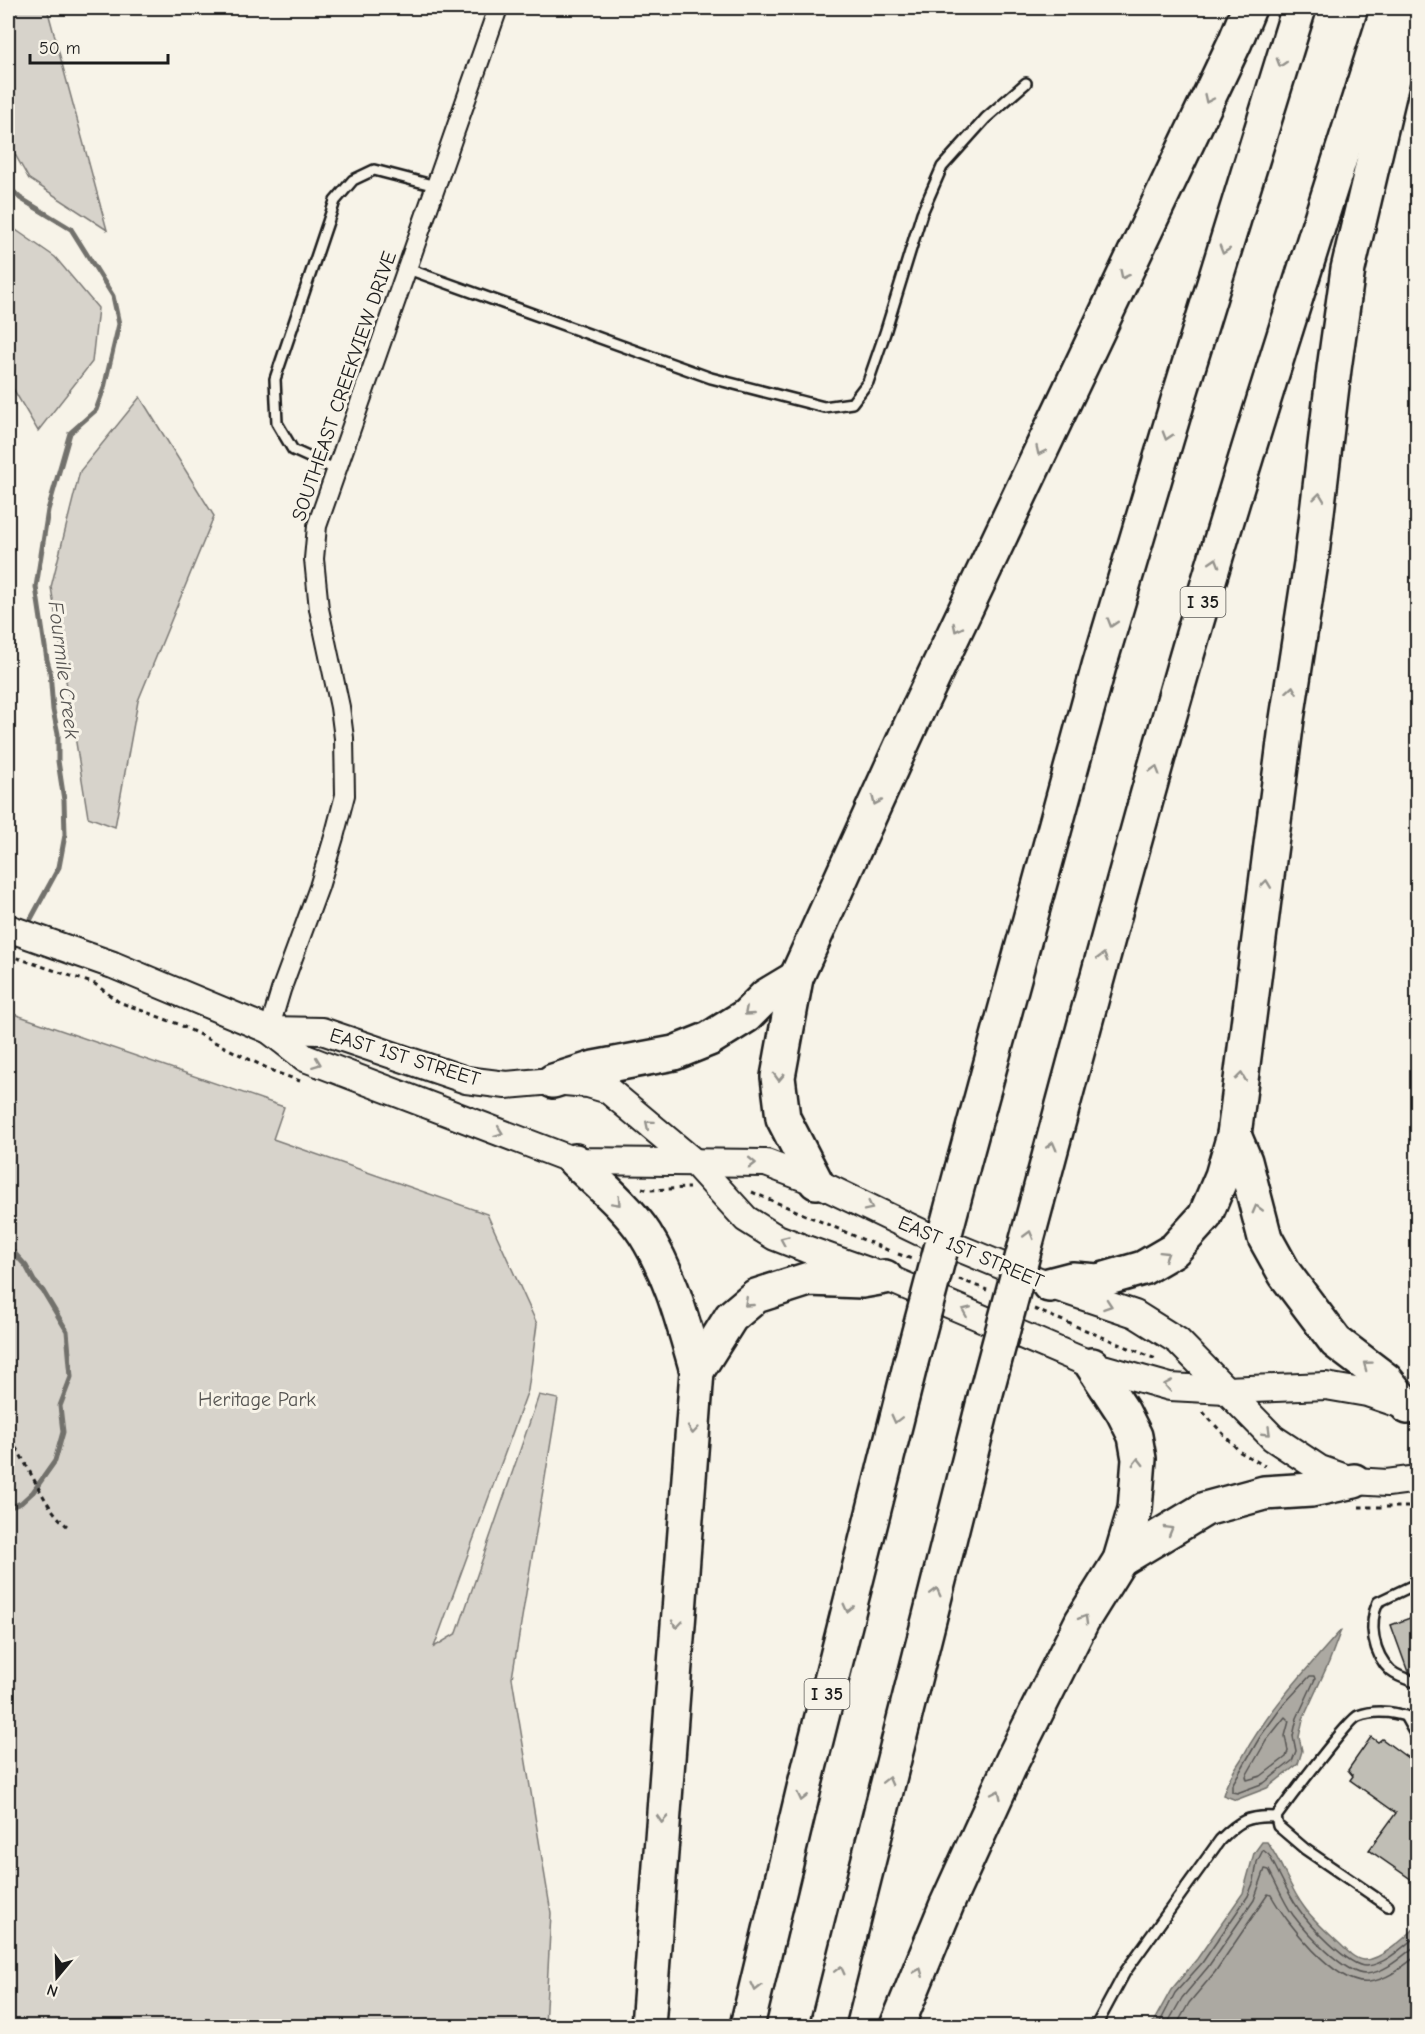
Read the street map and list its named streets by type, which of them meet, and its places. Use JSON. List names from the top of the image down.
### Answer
{
  "streets": {
    "highway": ["I 35"],
    "main road": ["EAST 1ST STREET"],
    "street": ["SOUTHEAST CREEKVIEW DRIVE"]
  },
  "crossings": [
    ["SOUTHEAST CREEKVIEW DRIVE", "EAST 1ST STREET"]
  ],
  "water": ["Fourmile Creek"],
  "parks": ["Heritage Park"],
  "scale_bar": "50 m",
  "north": "bottom"
}
